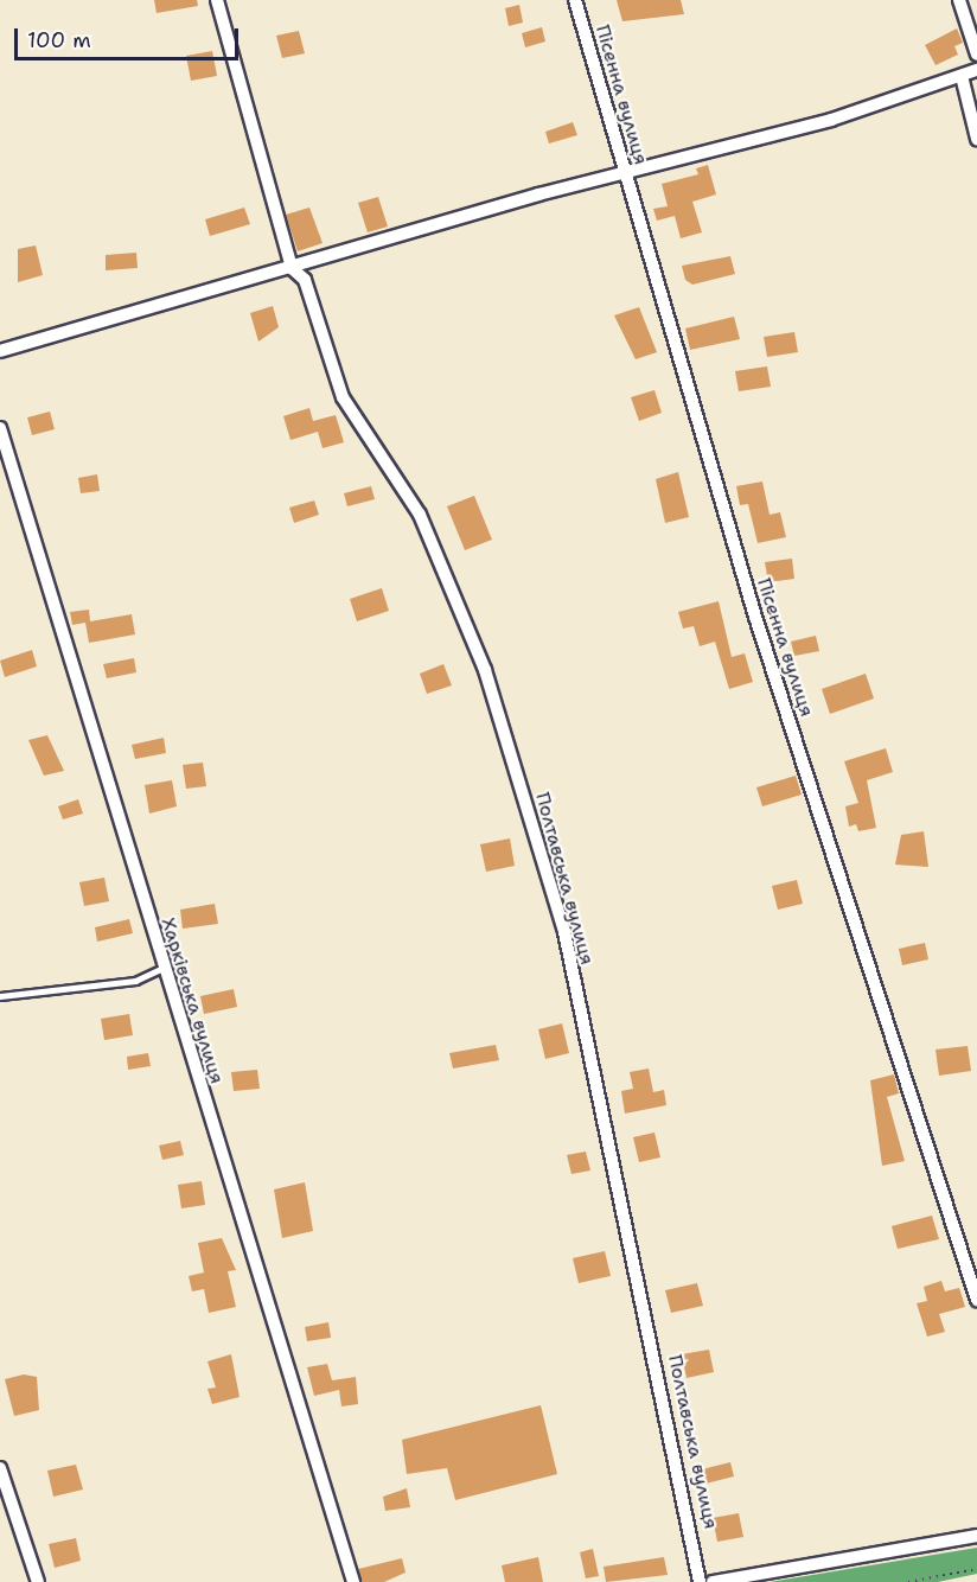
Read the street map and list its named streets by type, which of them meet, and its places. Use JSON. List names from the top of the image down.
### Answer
{
  "streets": {
    "street": ["Пісенна вулиця", "Полтавська вулиця", "Харківська вулиця"]
  },
  "scale_bar": "100 m"
}
